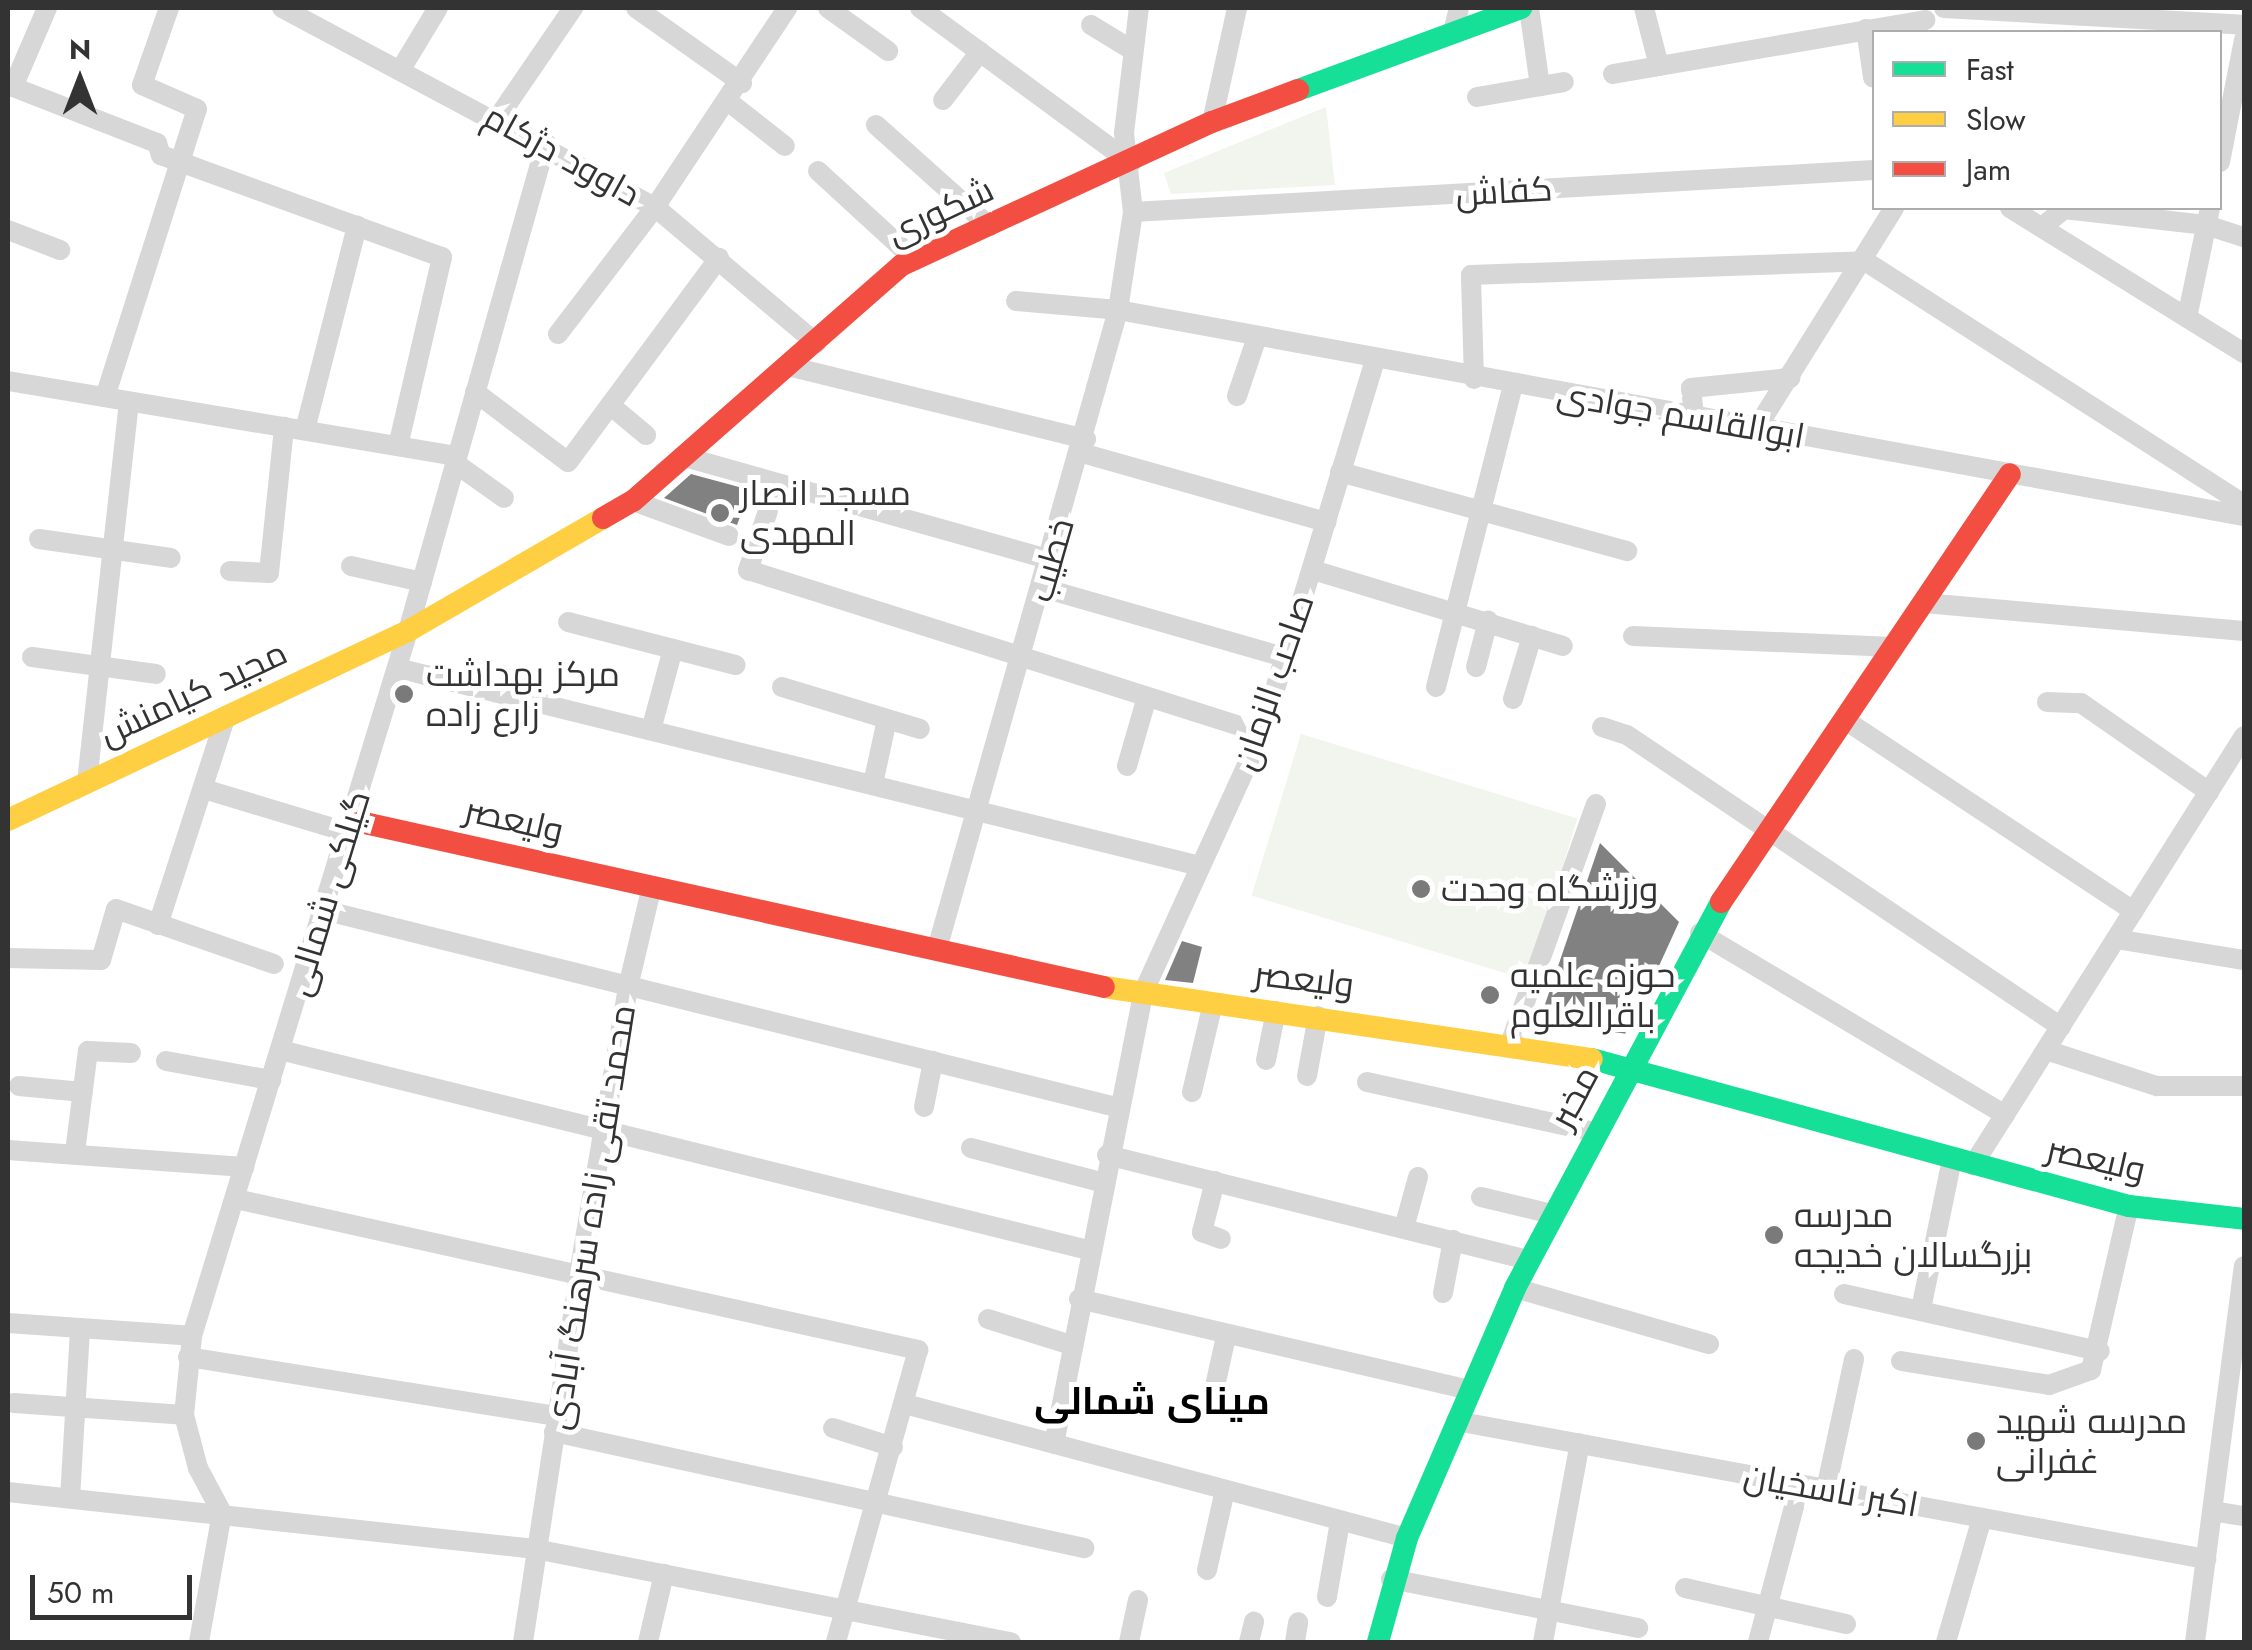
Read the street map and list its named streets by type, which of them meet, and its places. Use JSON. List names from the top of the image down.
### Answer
{
  "streets": {
    "street": [
      "داوود دژکام",
      "کفاش",
      "شکوری",
      "ابوالقاسم جوادی",
      "خطیب",
      "صاحب الزمان",
      "مجید کیامنش",
      "ولیعصر",
      "گيلکی شمالی",
      "مخبر",
      "محمد تقی زاده سرهنگ آبادی",
      "اکبر ناسخیان"
    ]
  },
  "crossings": [
    ["داوود دژکام", "شکوری"],
    ["داوود دژکام", "گيلکی شمالی"],
    ["کفاش", "خطیب"],
    ["شکوری", "خطیب"],
    ["شکوری", "مجید کیامنش"],
    ["شکوری", "گيلکی شمالی"],
    ["ابوالقاسم جوادی", "خطیب"],
    ["ابوالقاسم جوادی", "صاحب الزمان"],
    ["ابوالقاسم جوادی", "مخبر"],
    ["خطیب", "ولیعصر"],
    ["صاحب الزمان", "ولیعصر"],
    ["مجید کیامنش", "گيلکی شمالی"],
    ["ولیعصر", "گيلکی شمالی"],
    ["ولیعصر", "مخبر"],
    ["ولیعصر", "محمد تقی زاده سرهنگ آبادی"],
    ["مخبر", "اکبر ناسخیان"]
  ],
  "districts": ["مینای شمالی"],
  "places": [
    "مسجد انصار المهدی",
    "مرکز بهداشت زارع زاده",
    "ورزشگاه وحدت",
    "حوزه علمیه باقرالعلوم",
    "مدرسه بزرگسالان خدیجه",
    "مدرسه شهید غفرانی"
  ],
  "legend": ["Fast", "Slow", "Jam"],
  "scale_bar": "50 m",
  "north": "top"
}
